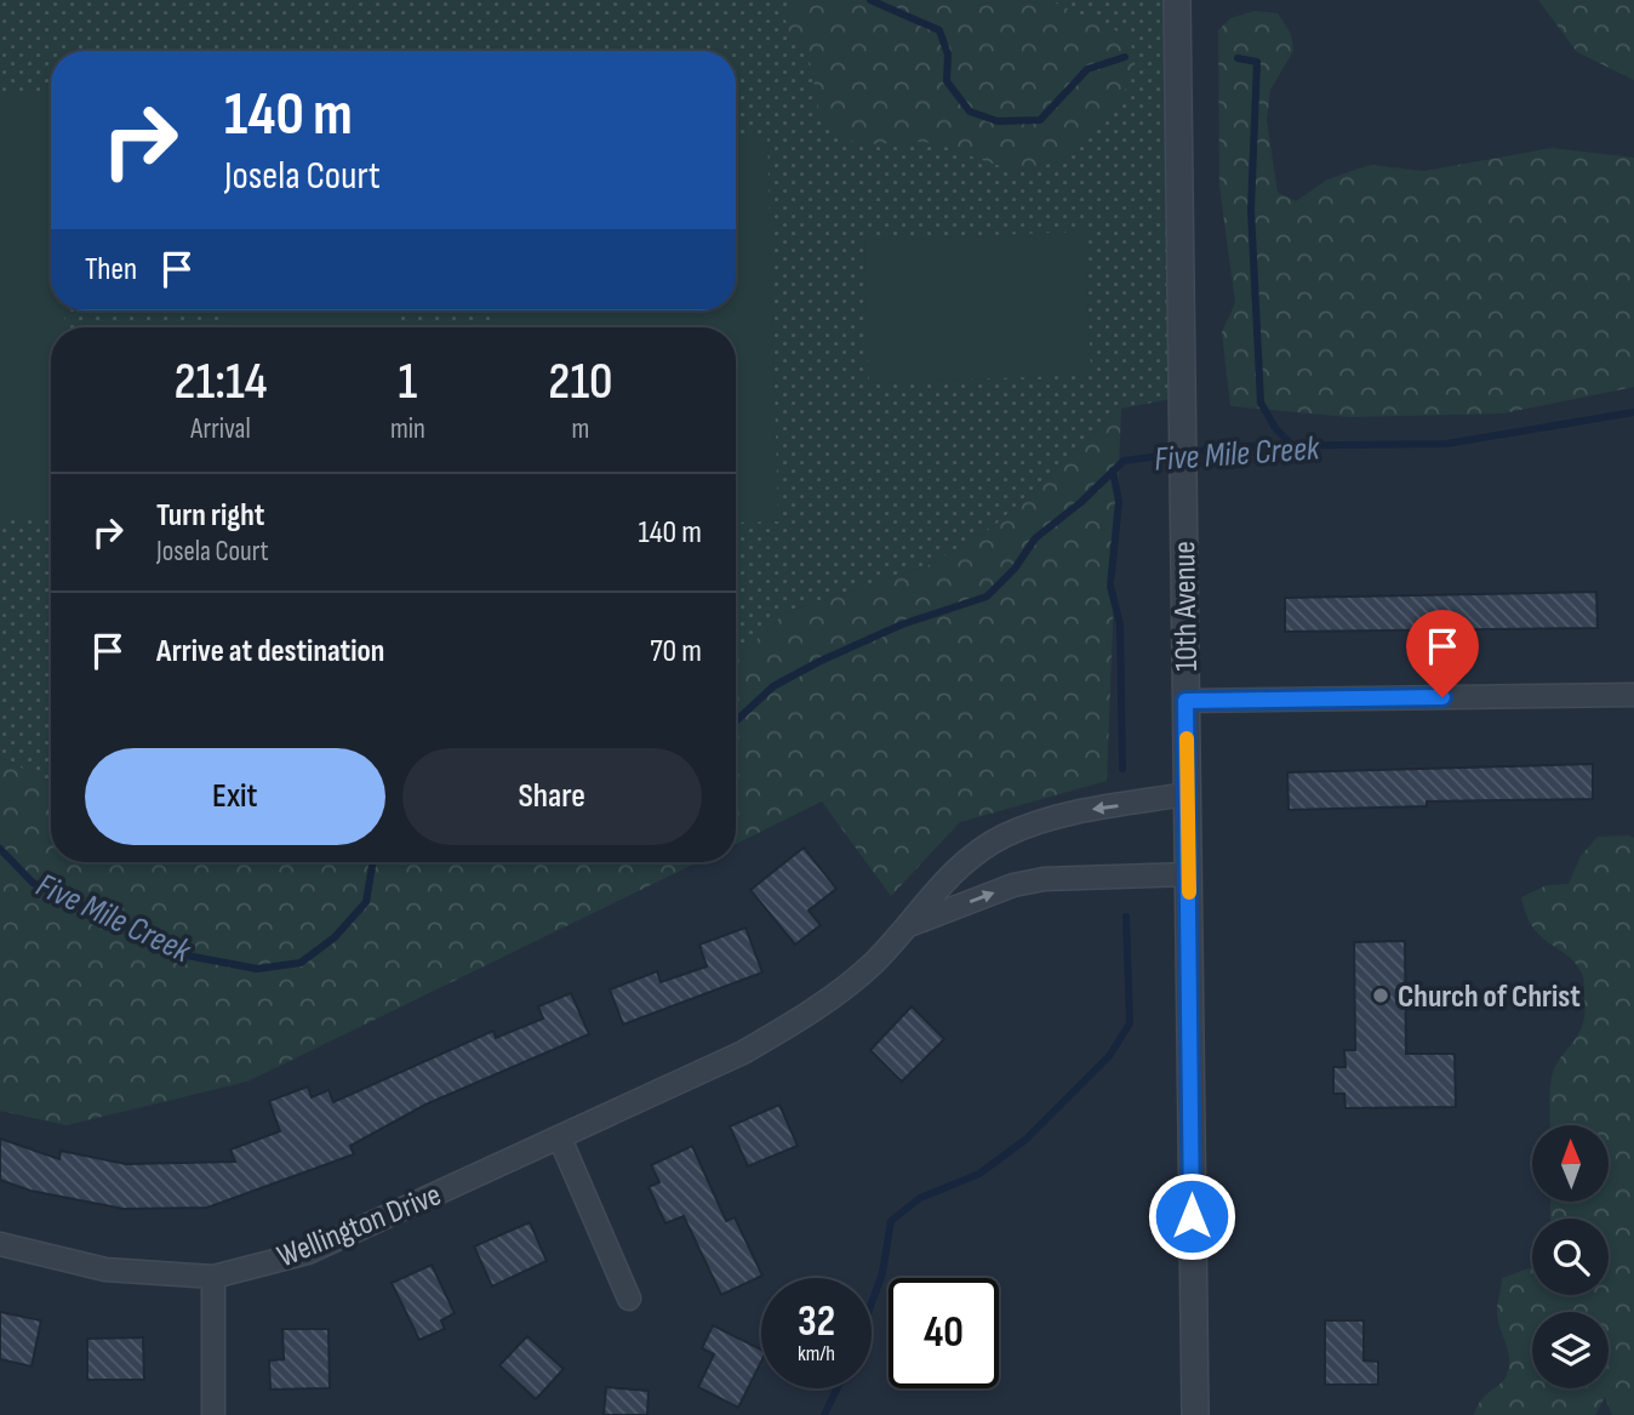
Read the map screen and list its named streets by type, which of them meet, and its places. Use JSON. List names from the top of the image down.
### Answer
{
  "streets": {
    "street": ["10th Avenue", "Wellington Drive"]
  },
  "crossings": [
    ["10th Avenue", "Wellington Drive"]
  ],
  "water": ["Five Mile Creek"],
  "places": ["Church of Christ"],
  "north": "top",
  "page": {
    "turn": ["140 m", "Josela Court"],
    "then": "Then",
    "eta": [
      "21:14",
      "Arrival",
      "1",
      "min",
      "210",
      "m"
    ],
    "list": [
      {
        "name": "Turn right",
        "note": "Josela Court",
        "value": "140 m"
      },
      {
        "name": "Arrive at destination",
        "value": "70 m"
      }
    ],
    "buttons": ["Exit", "Share"],
    "speed": "32 km/h",
    "limit": "40"
  }
}
